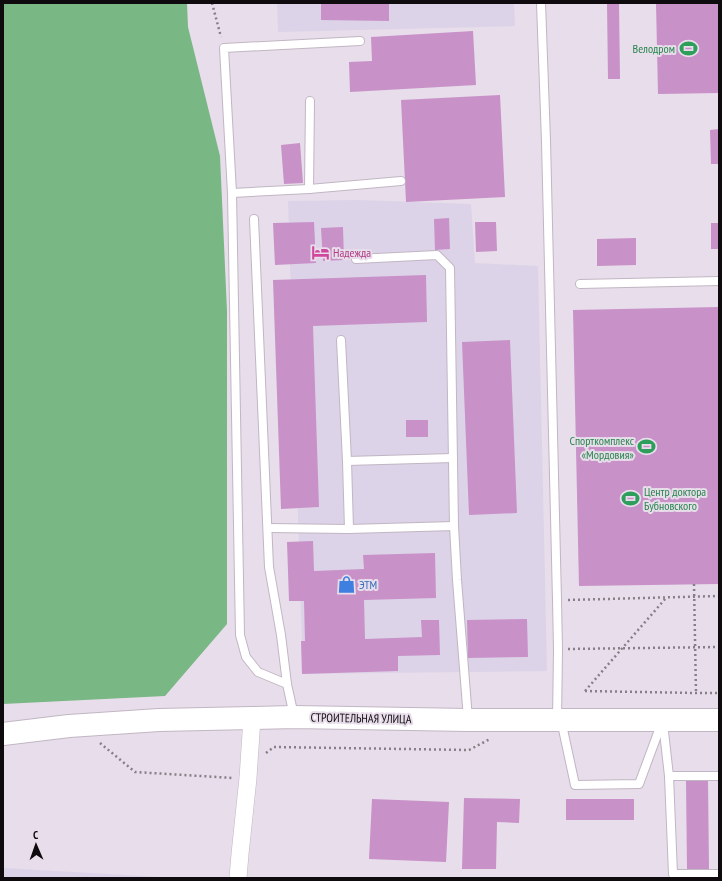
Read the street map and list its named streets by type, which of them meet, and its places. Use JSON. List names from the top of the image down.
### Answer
{
  "streets": {
    "street": ["СТРОИТЕЛЬНАЯ УЛИЦА"]
  },
  "places": {
    "sports": ["Велодром", "Спорткомплекс «Мордовия»", "Центр доктора Бубновского"],
    "hotel": ["Надежда"],
    "shop": ["ЭТМ"]
  },
  "north": "top"
}
